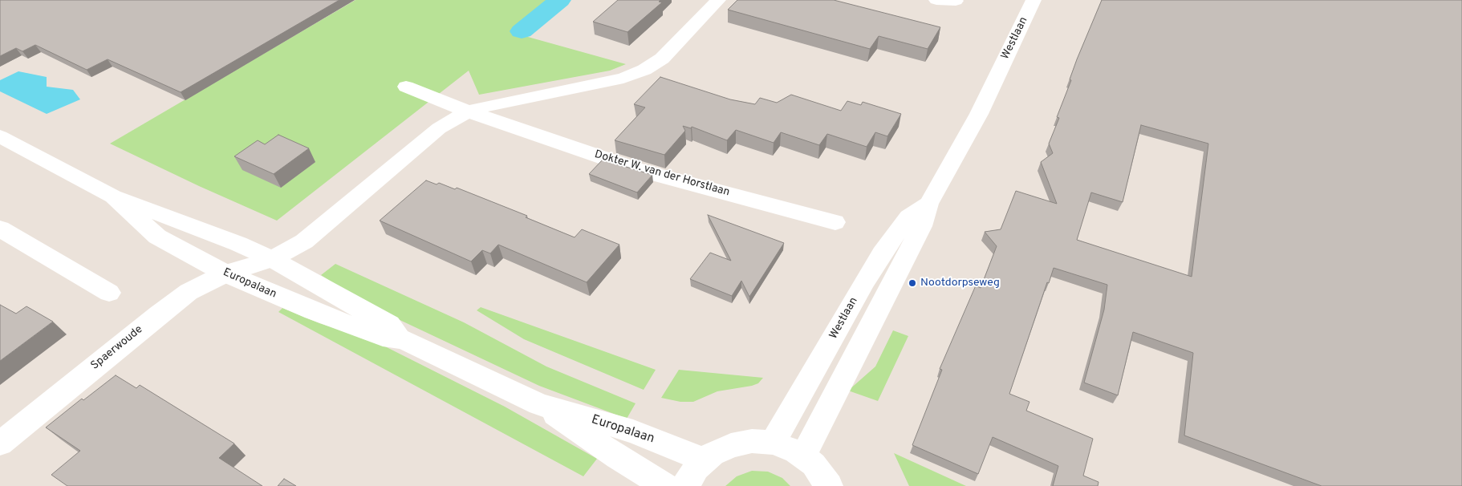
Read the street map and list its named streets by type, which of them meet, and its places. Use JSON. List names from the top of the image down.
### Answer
{
  "streets": {
    "main road": [
      "Westlaan",
      "Dokter W. van der Horstlaan",
      "Europalaan",
      "Spaerwoude"
    ]
  },
  "crossings": [
    ["Europalaan", "Spaerwoude"]
  ],
  "places": ["Nootdorpseweg"]
}
